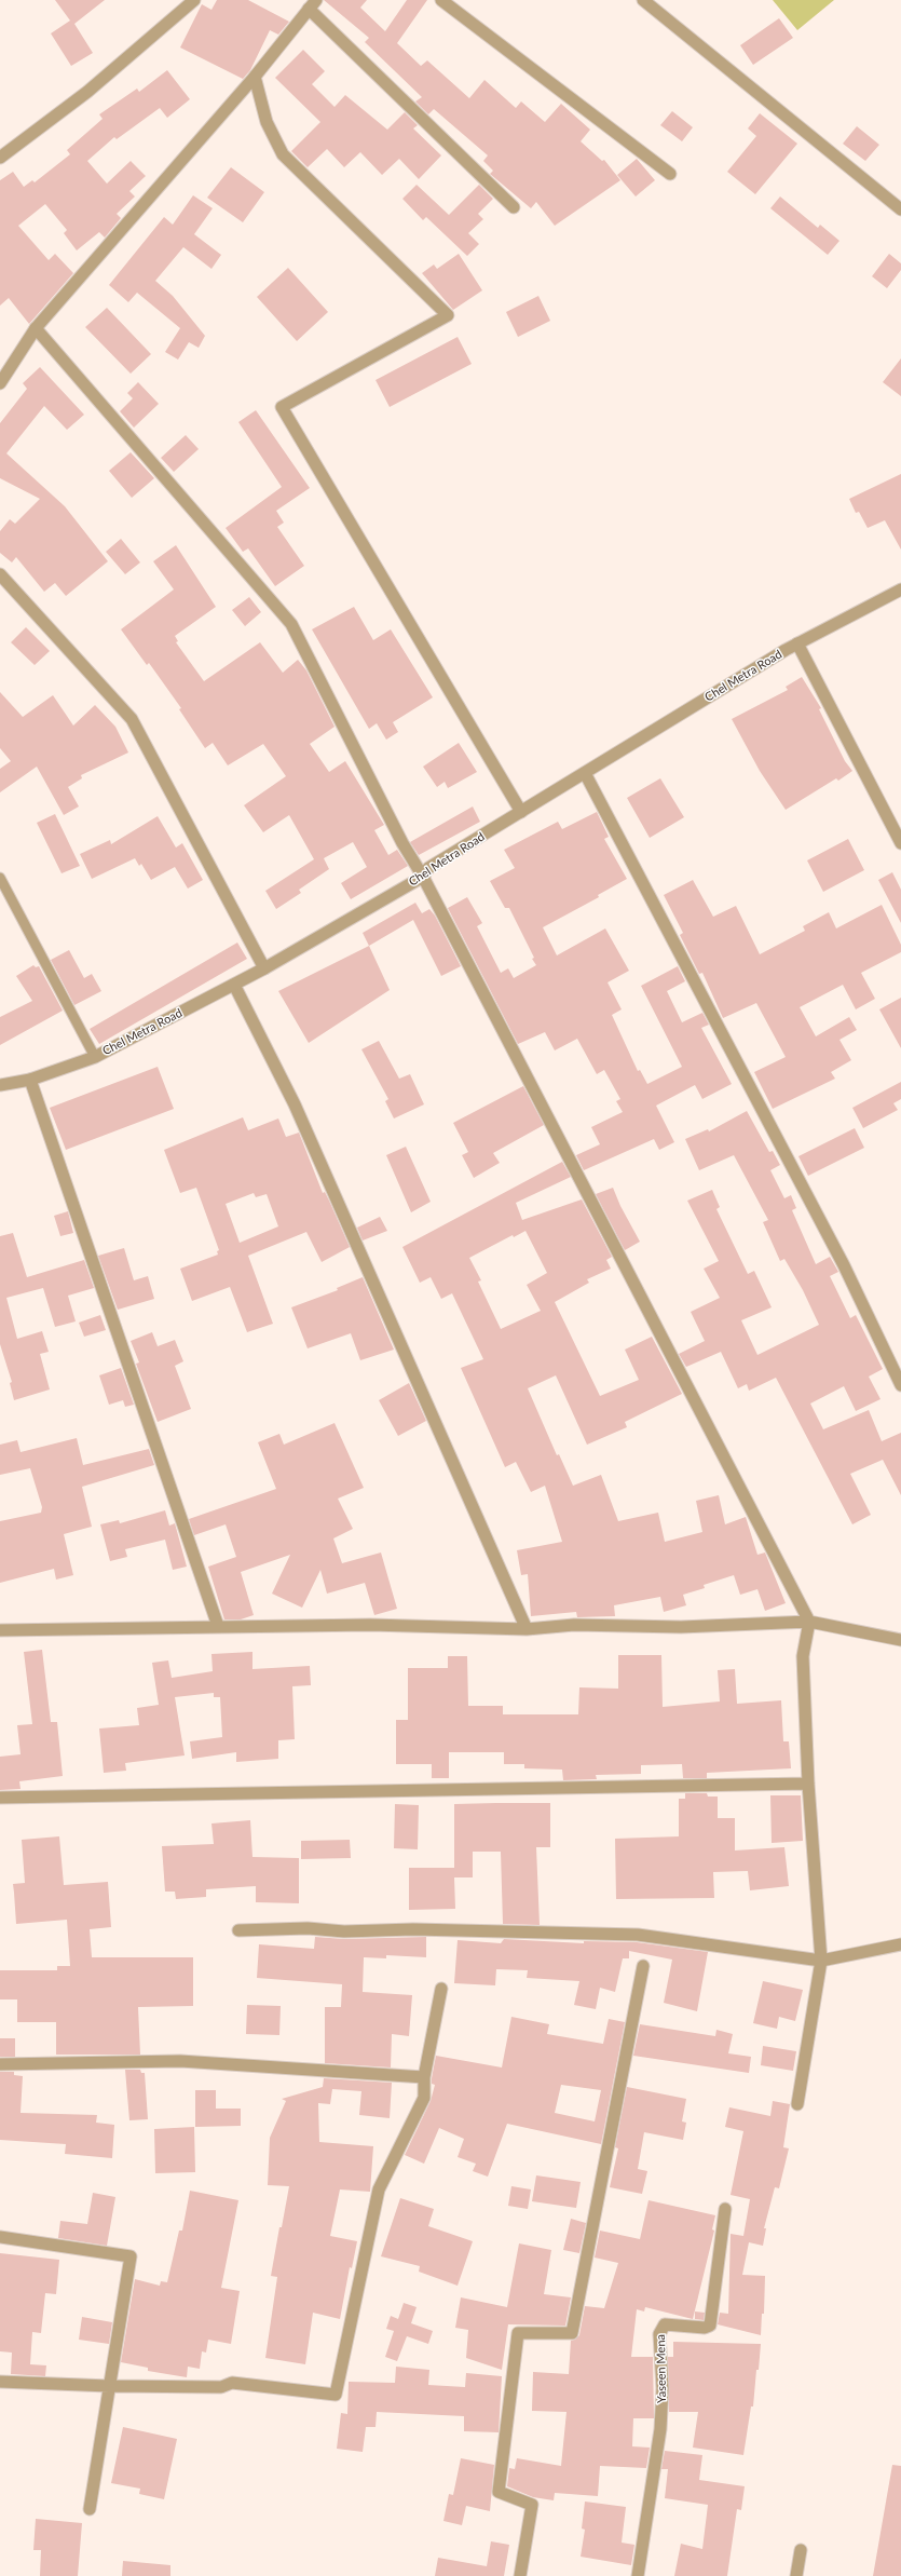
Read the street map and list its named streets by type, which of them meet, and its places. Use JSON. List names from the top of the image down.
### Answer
{
  "streets": {
    "street": ["Chel Metra Road", "Yaseen Mena"]
  }
}
